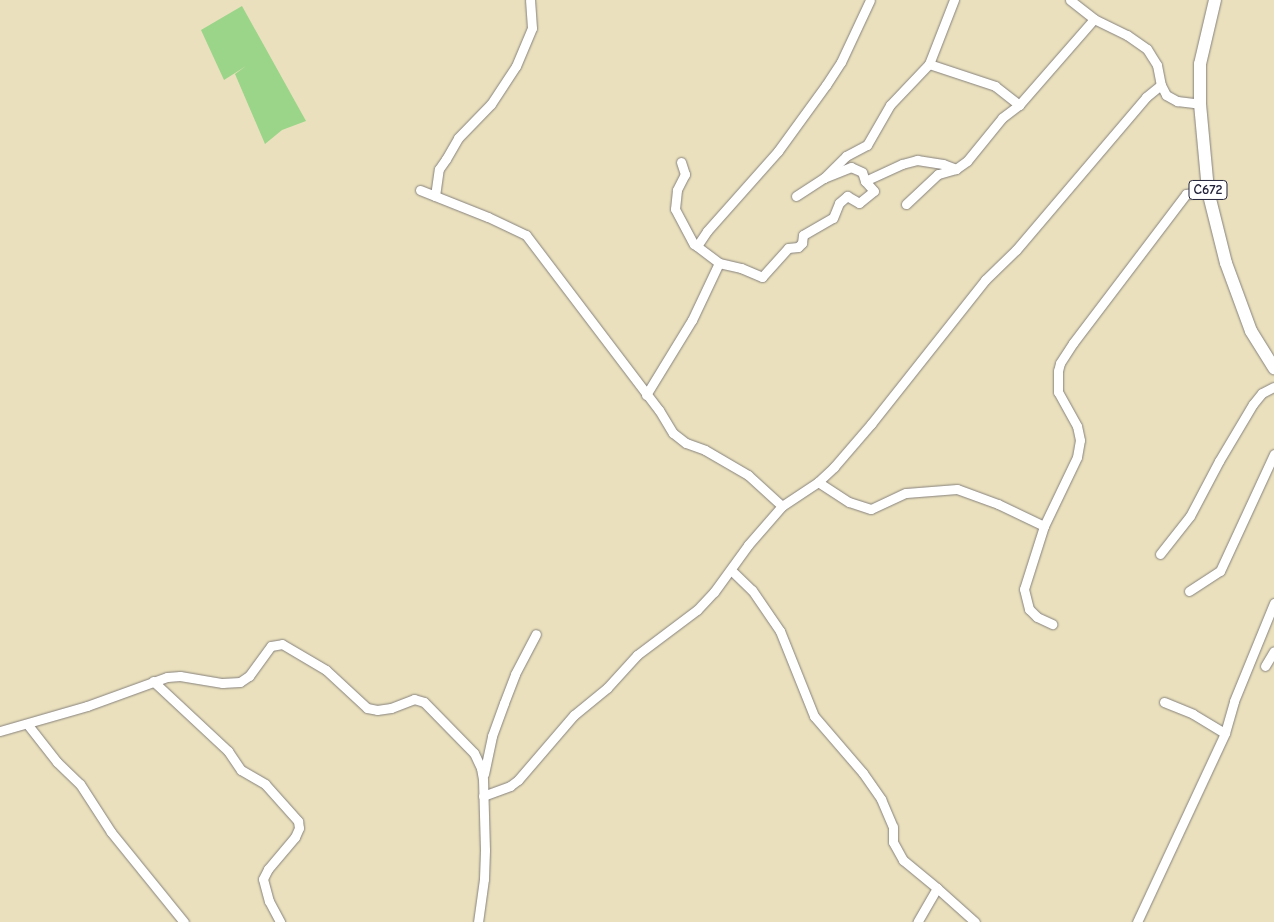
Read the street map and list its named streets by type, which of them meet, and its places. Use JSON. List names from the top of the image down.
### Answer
{
  "streets": {
    "main road": ["C672"]
  }
}
